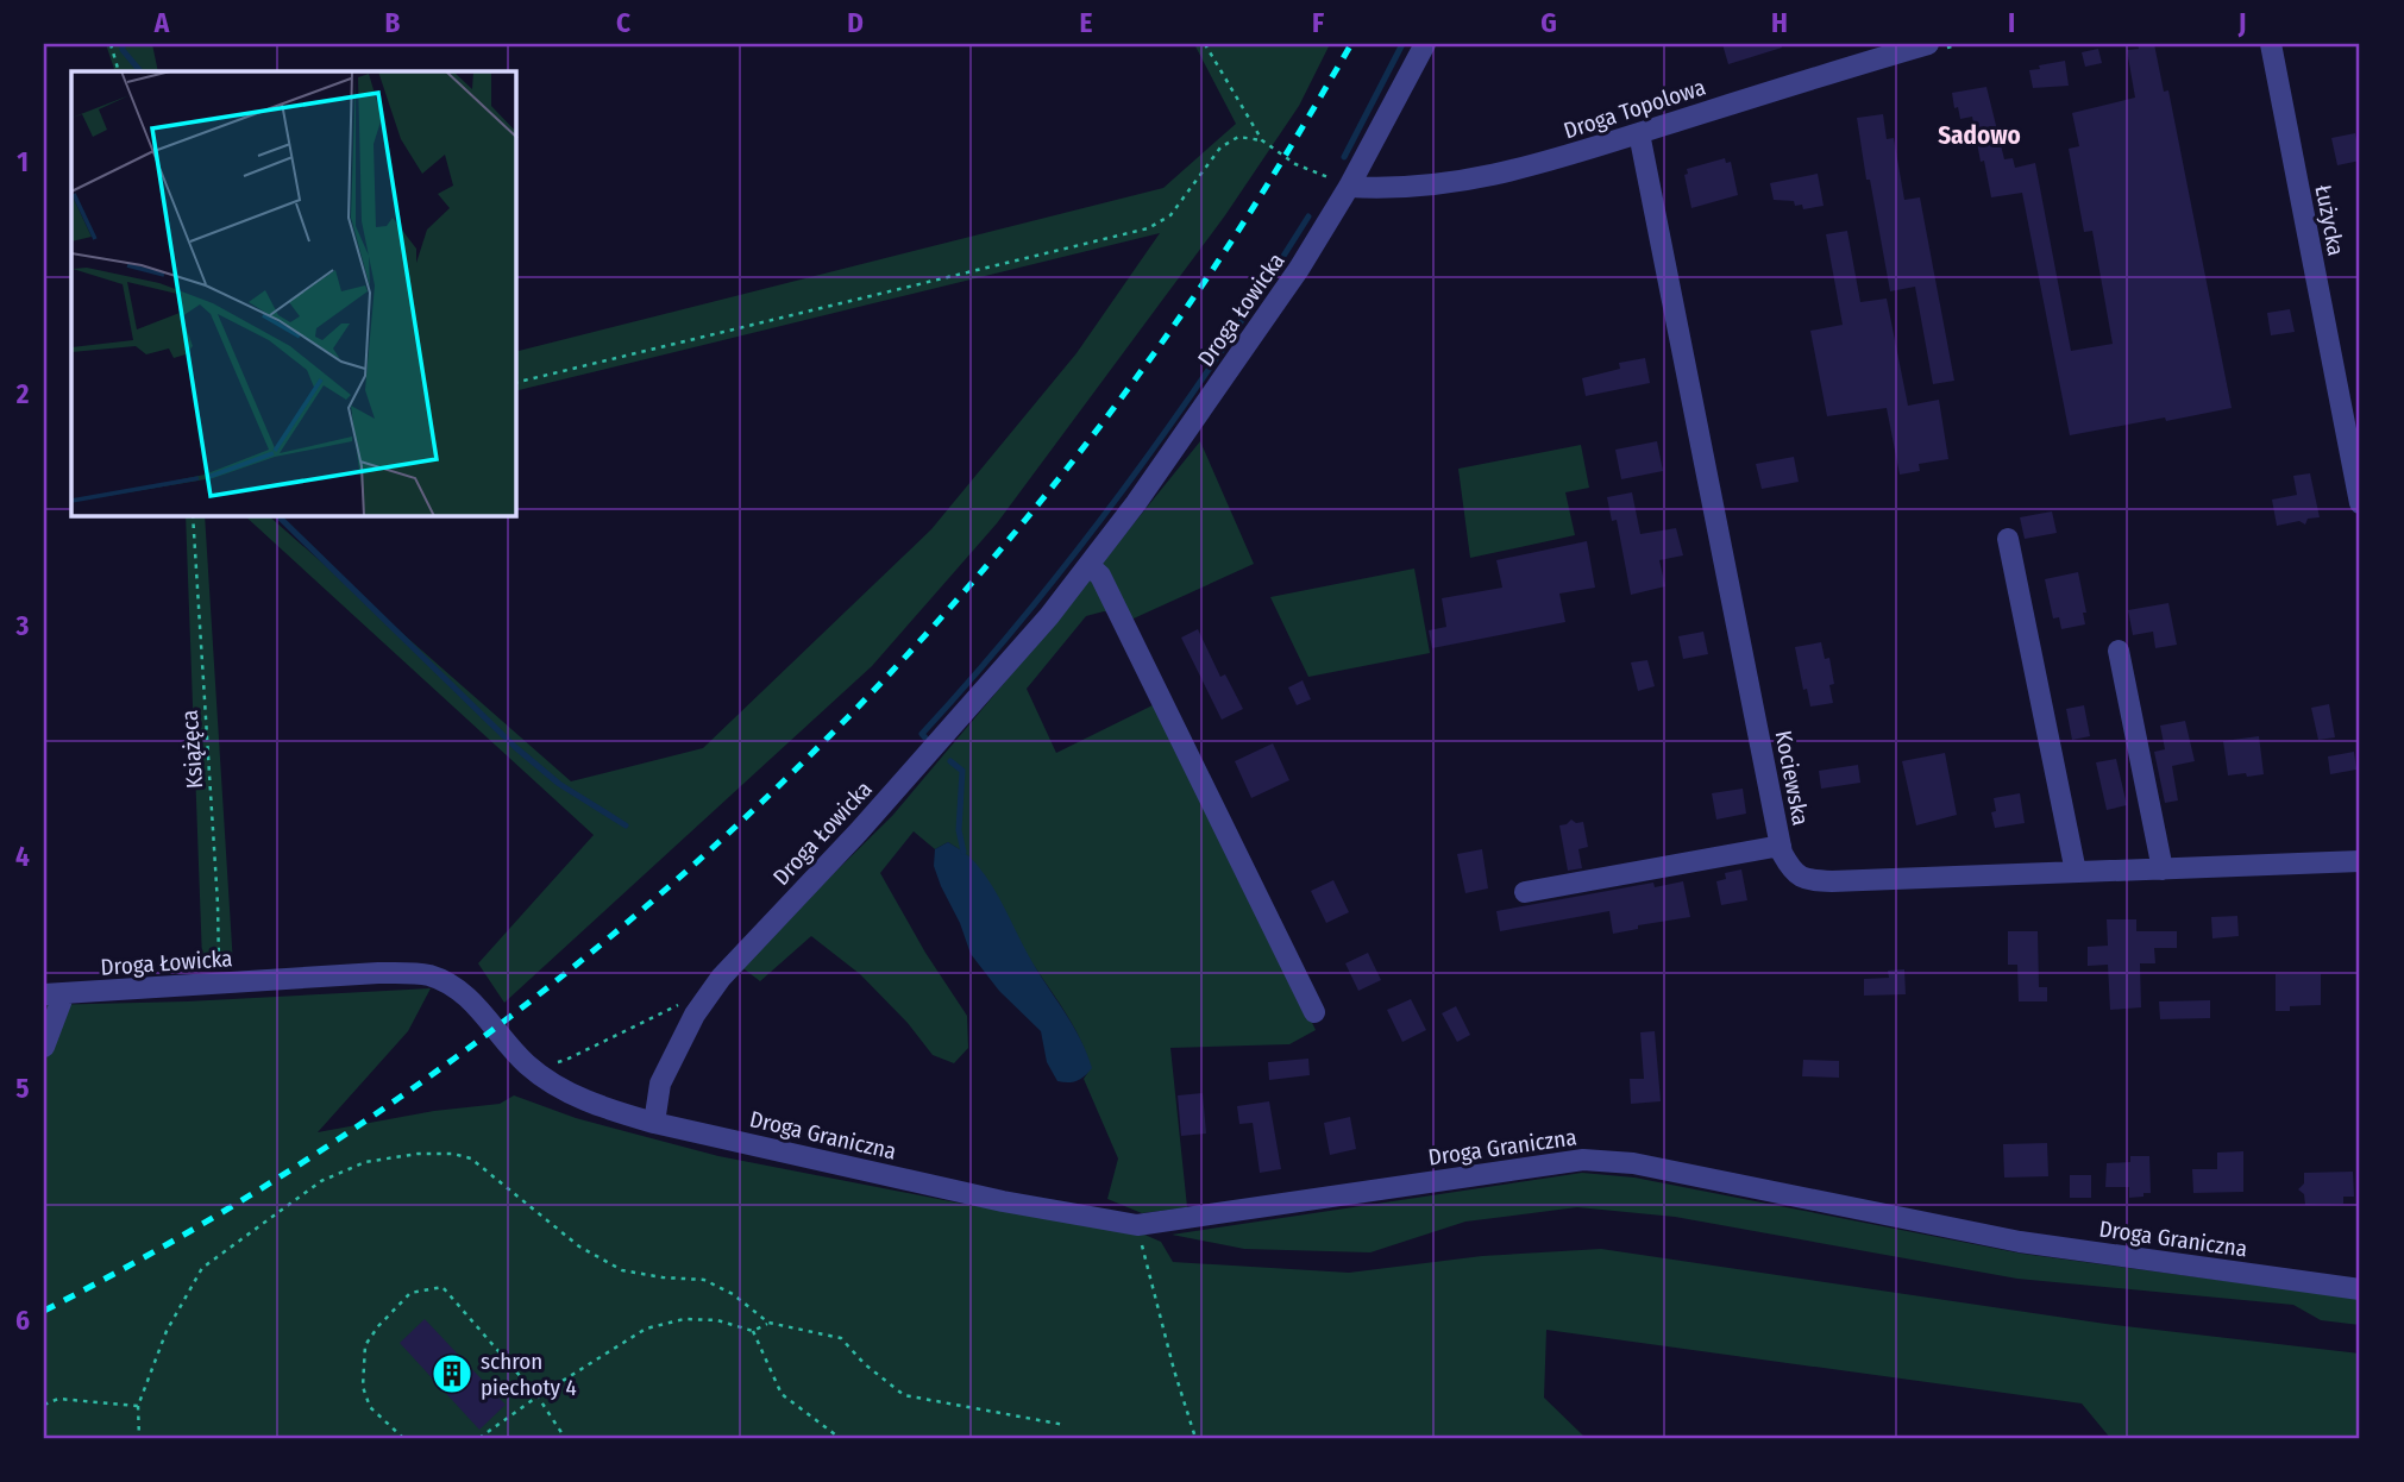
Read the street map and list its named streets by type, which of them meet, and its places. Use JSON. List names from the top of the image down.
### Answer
{
  "streets": {
    "street": [
      "Droga Topolowa",
      "Łużycka",
      "Droga Łowicka",
      "Kociewska",
      "Droga Graniczna"
    ],
    "path": ["Książęca"]
  },
  "crossings": [
    ["Droga Topolowa", "Droga Łowicka"],
    ["Droga Topolowa", "Kociewska"],
    ["Droga Łowicka", "Książęca"],
    ["Droga Łowicka", "Droga Graniczna"]
  ],
  "districts": ["Sadowo"],
  "places": {
    "building": ["schron piechoty 4"]
  },
  "grid": {
    "columns": [
      "A",
      "B",
      "C",
      "D",
      "E",
      "F",
      "G",
      "H",
      "I",
      "J"
    ],
    "rows": [
      "1",
      "2",
      "3",
      "4",
      "5",
      "6"
    ]
  }
}
